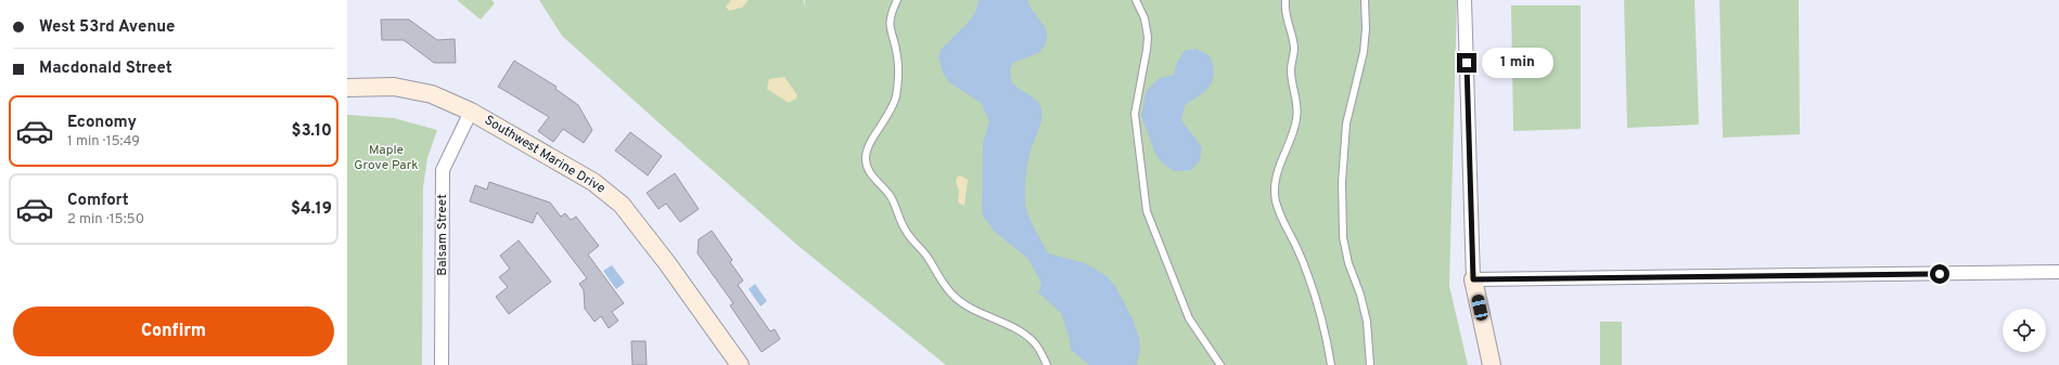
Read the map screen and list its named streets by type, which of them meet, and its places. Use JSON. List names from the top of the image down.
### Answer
{
  "streets": {
    "main road": ["Southwest Marine Drive"],
    "street": ["Balsam Street"]
  },
  "crossings": [
    ["Southwest Marine Drive", "Balsam Street"]
  ],
  "parks": ["Maple Grove Park"],
  "page": {
    "banner": ["West 53rd Avenue", "Macdonald Street"],
    "bubble": "1 min",
    "list": [
      {
        "name": "Economy",
        "note": "1 min · 15:49",
        "value": "$3.10"
      },
      {
        "name": "Comfort",
        "note": "2 min · 15:50",
        "value": "$4.19"
      }
    ],
    "buttons": "Confirm"
  }
}
